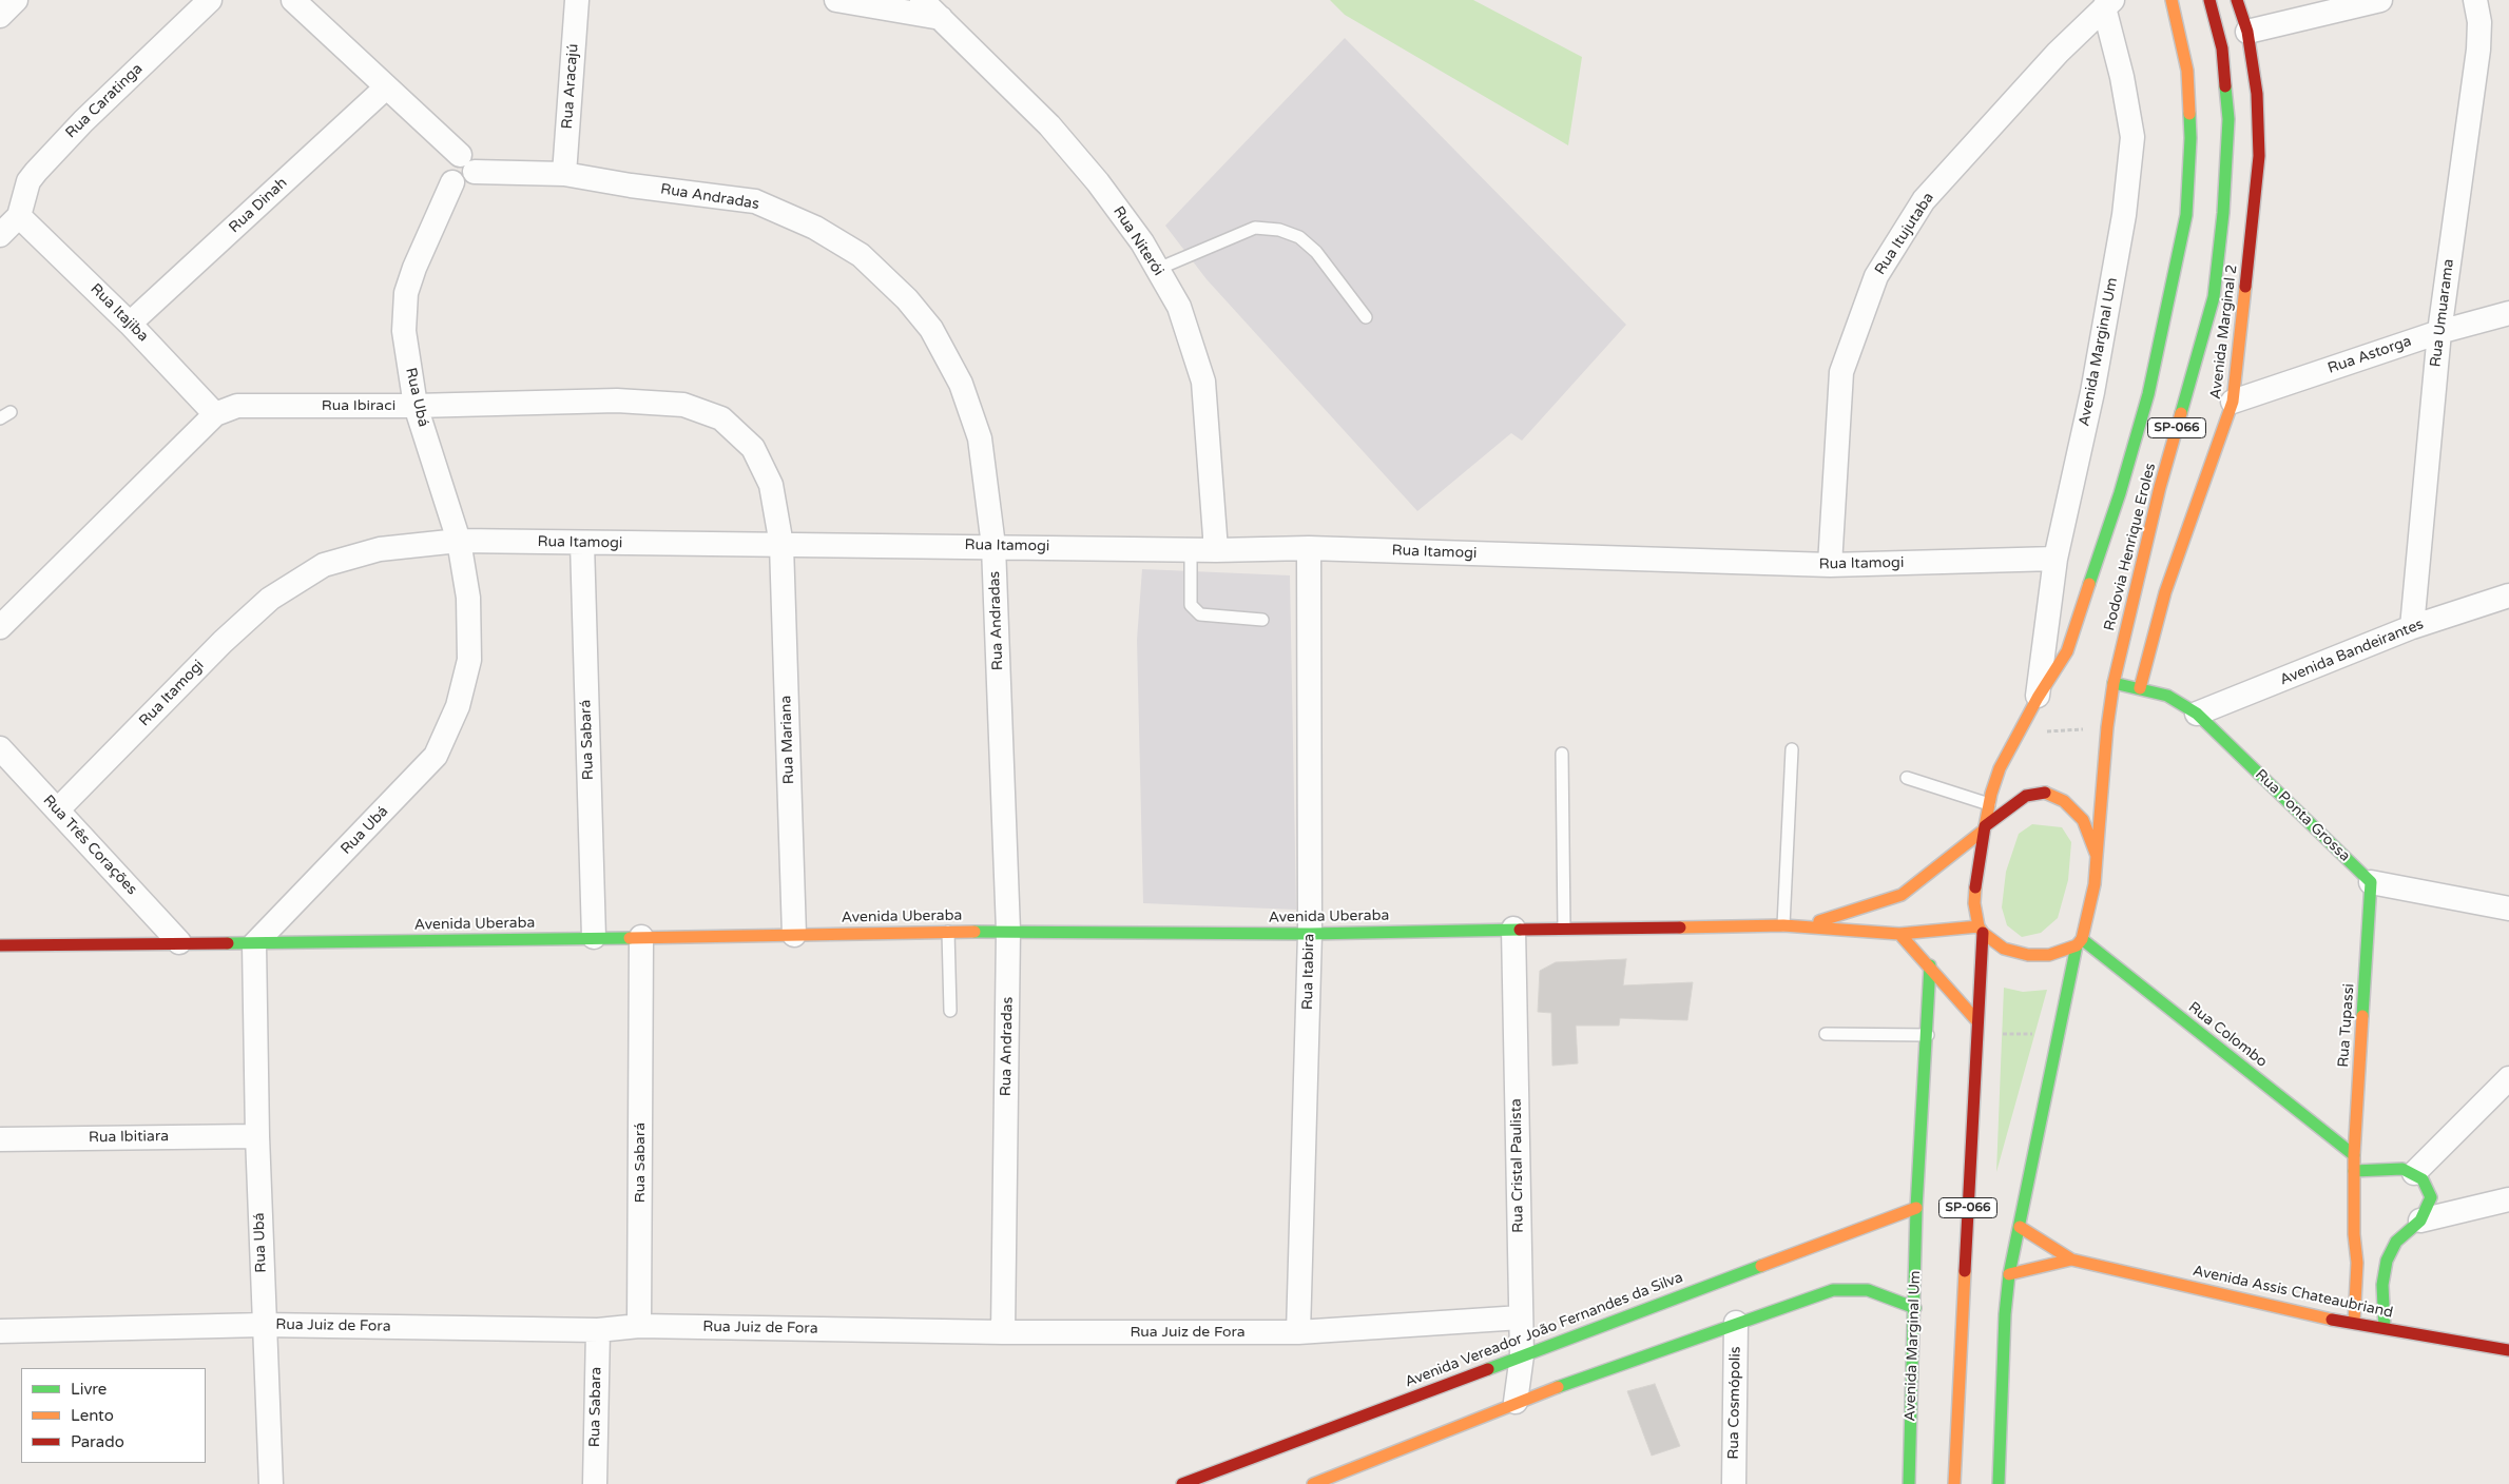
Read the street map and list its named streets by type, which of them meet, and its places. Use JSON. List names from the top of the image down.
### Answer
{
  "streets": {
    "main road": [
      "Avenida Marginal 2",
      "Avenida Marginal Um",
      "SP-066",
      "Rodovia Henrique Eroles",
      "Rua Ponta Grossa",
      "Avenida Uberaba",
      "Rua Tupassi",
      "Rua Colombo",
      "Avenida Assis Chateaubriand",
      "Avenida Vereador João Fernandes da Silva"
    ],
    "street": [
      "Rua Aracajú",
      "Rua Caratinga",
      "Rua Andradas",
      "Rua Dinah",
      "Rua Itujutaba",
      "Rua Niterói",
      "Rua Itajiba",
      "Rua Umuarama",
      "Rua Astorga",
      "Rua Ubá",
      "Rua Ibiraci",
      "Rua Itamogi",
      "Avenida Bandeirantes",
      "Rua Sabará",
      "Rua Mariana",
      "Rua Três Corações",
      "Rua Itabira",
      "Rua Ibitiara",
      "Rua Cristal Paulista",
      "Rua Juiz de Fora",
      "Rua Cosmópolis",
      "Rua Sabara"
    ]
  },
  "crossings": [
    ["Rua Aracajú", "Rua Andradas"],
    ["Rua Caratinga", "Rua Itajiba"],
    ["Rua Andradas", "Rua Ubá"],
    ["Rua Andradas", "Rua Itamogi"],
    ["Rua Andradas", "Avenida Uberaba"],
    ["Rua Andradas", "Rua Juiz de Fora"],
    ["Rua Dinah", "Rua Itajiba"],
    ["Rua Itujutaba", "Avenida Marginal Um"],
    ["Rua Itujutaba", "Rua Itamogi"],
    ["Rua Niterói", "Rua Itamogi"],
    ["Rua Itajiba", "Rua Ibiraci"],
    ["Rua Umuarama", "Rua Astorga"],
    ["Rua Umuarama", "Avenida Bandeirantes"],
    ["Avenida Marginal 2", "Rua Astorga"],
    ["Avenida Marginal 2", "Rua Ponta Grossa"],
    ["Avenida Marginal Um", "Rua Itamogi"],
    ["Avenida Marginal Um", "Rodovia Henrique Eroles"],
    ["Avenida Marginal Um", "Avenida Vereador João Fernandes da Silva"],
    ["Rua Ubá", "Rua Ibiraci"],
    ["Rua Ubá", "Rua Itamogi"],
    ["Rua Ubá", "Avenida Uberaba"],
    ["Rua Ubá", "Rua Ibitiara"],
    ["Rua Ubá", "Rua Juiz de Fora"],
    ["Rua Ibiraci", "Rua Itamogi"],
    ["Rua Ibiraci", "Rua Mariana"],
    ["SP-066", "Rodovia Henrique Eroles"],
    ["SP-066", "Avenida Uberaba"],
    ["SP-066", "Rua Colombo"],
    ["SP-066", "Avenida Assis Chateaubriand"],
    ["Rua Itamogi", "Rua Sabará"],
    ["Rua Itamogi", "Rua Mariana"],
    ["Rua Itamogi", "Rua Três Corações"],
    ["Rua Itamogi", "Rua Itabira"],
    ["Rodovia Henrique Eroles", "Rua Ponta Grossa"],
    ["Rodovia Henrique Eroles", "Avenida Uberaba"],
    ["Rodovia Henrique Eroles", "Rua Colombo"],
    ["Avenida Bandeirantes", "Rua Ponta Grossa"],
    ["Rua Sabará", "Avenida Uberaba"],
    ["Rua Sabará", "Rua Juiz de Fora"],
    ["Rua Mariana", "Avenida Uberaba"],
    ["Rua Ponta Grossa", "Rua Tupassi"],
    ["Rua Três Corações", "Avenida Uberaba"],
    ["Avenida Uberaba", "Rua Itabira"],
    ["Avenida Uberaba", "Rua Colombo"],
    ["Avenida Uberaba", "Rua Cristal Paulista"],
    ["Rua Itabira", "Rua Juiz de Fora"],
    ["Rua Tupassi", "Rua Colombo"],
    ["Rua Tupassi", "Avenida Assis Chateaubriand"],
    ["Rua Cristal Paulista", "Rua Juiz de Fora"],
    ["Rua Cristal Paulista", "Avenida Vereador João Fernandes da Silva"],
    ["Rua Juiz de Fora", "Rua Sabara"]
  ],
  "legend": ["Livre", "Lento", "Parado"]
}
